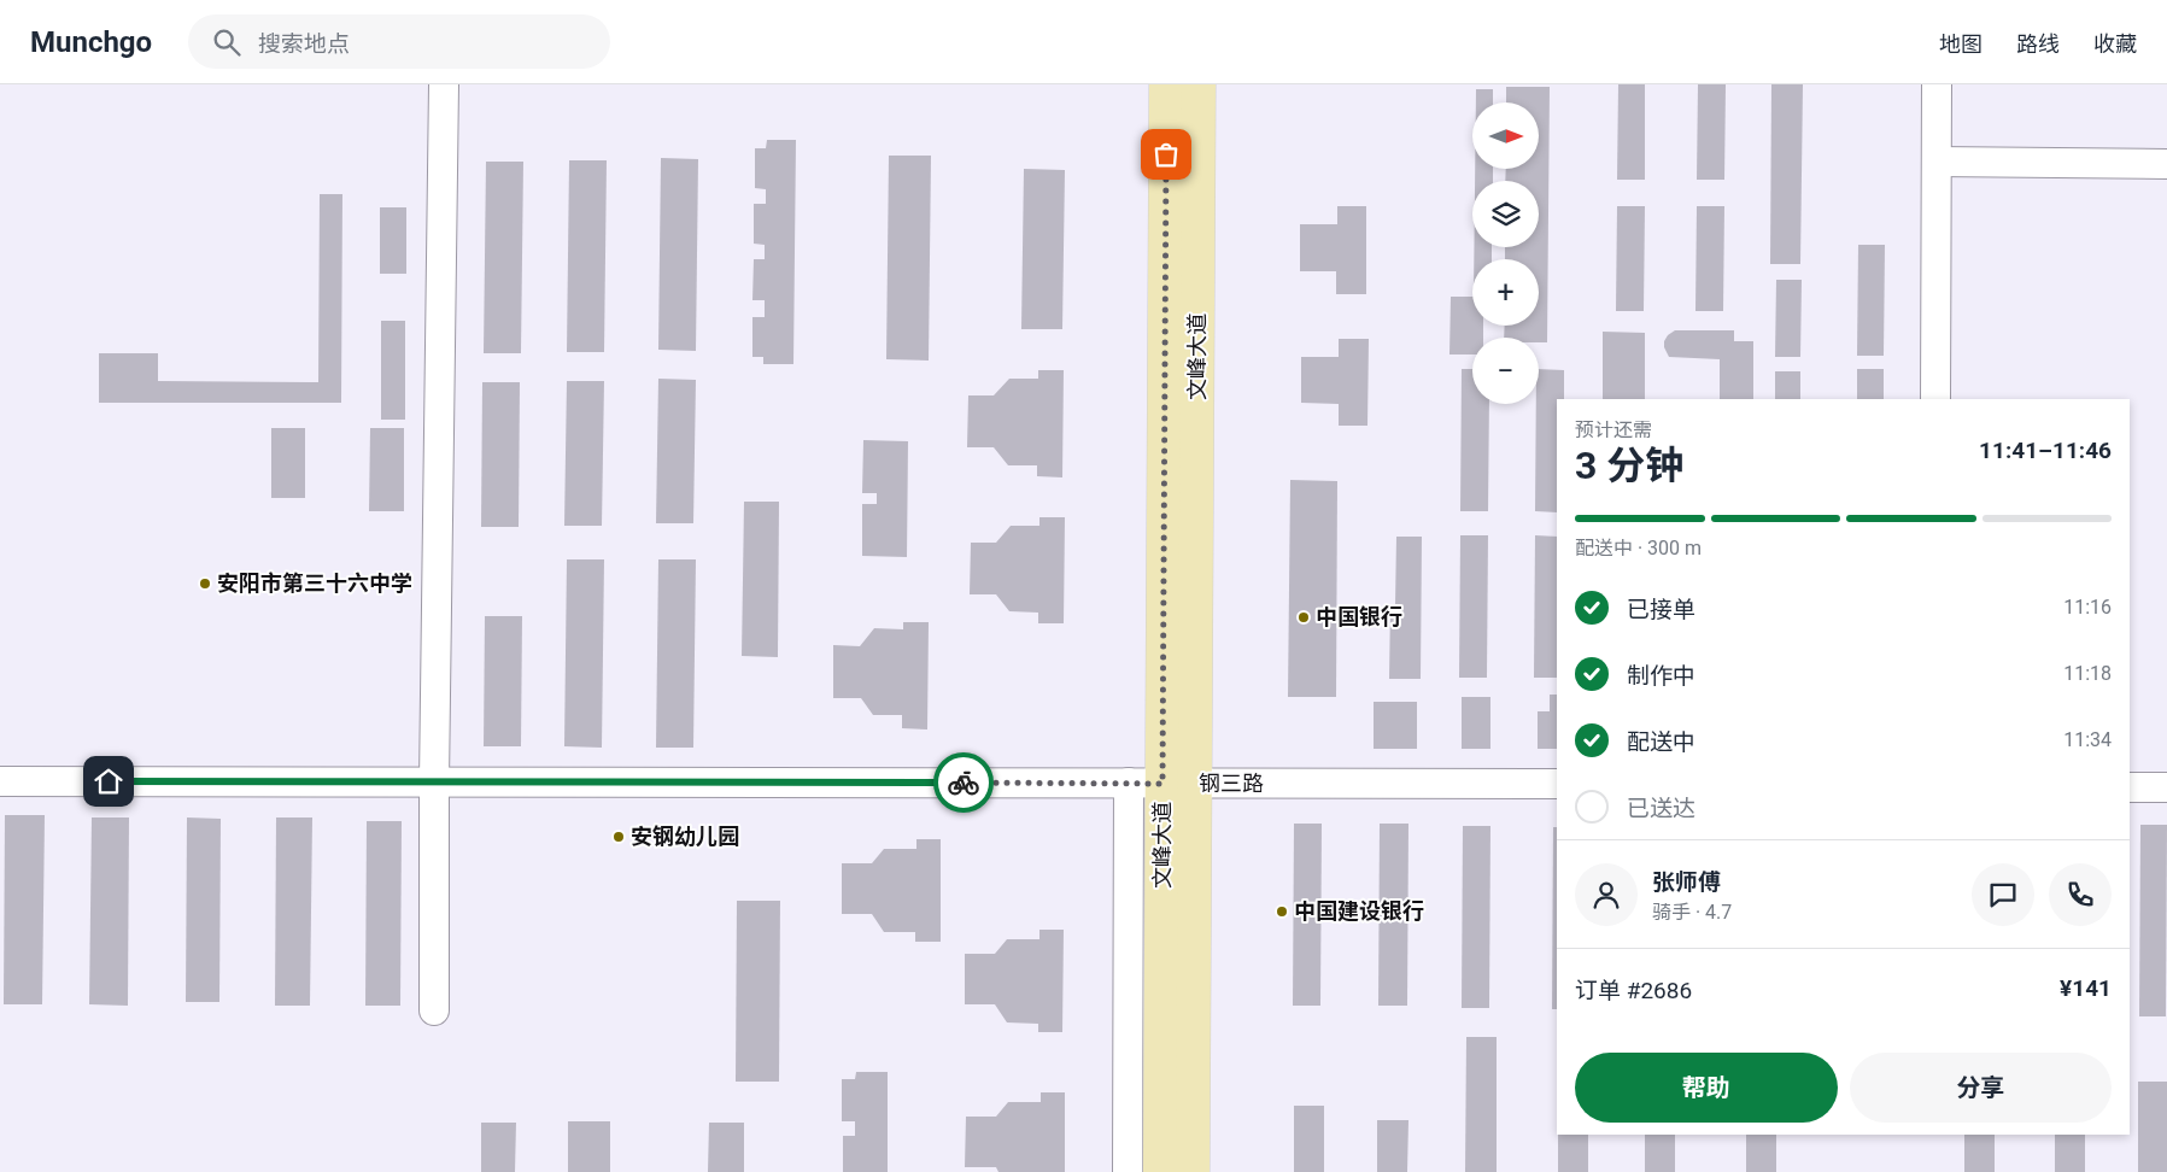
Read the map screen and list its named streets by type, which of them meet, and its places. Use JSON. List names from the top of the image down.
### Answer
{
  "streets": {
    "main road": ["文峰大道"],
    "street": ["钢三路"]
  },
  "crossings": [
    ["文峰大道", "钢三路"]
  ],
  "places": [
    "安阳市第三十六中学",
    "中国银行",
    "安钢幼儿园",
    "中国建设银行"
  ],
  "north": "right",
  "page": {
    "header": "Munchgo",
    "search": "搜索地点",
    "nav": ["地图", "路线", "收藏"],
    "map_buttons": ["+", "−"],
    "heading": ["3 分钟", "预计还需", "11:41–11:46"],
    "panel": [
      "张师傅",
      "骑手 · 4.7",
      "订单 #2686",
      "¥141"
    ],
    "bar": "配送中 · 300 m",
    "list": [
      ["已接单", "11:16"],
      ["制作中", "11:18"],
      ["配送中", "11:34"],
      "已送达"
    ],
    "buttons": ["帮助", "分享"]
  }
}
